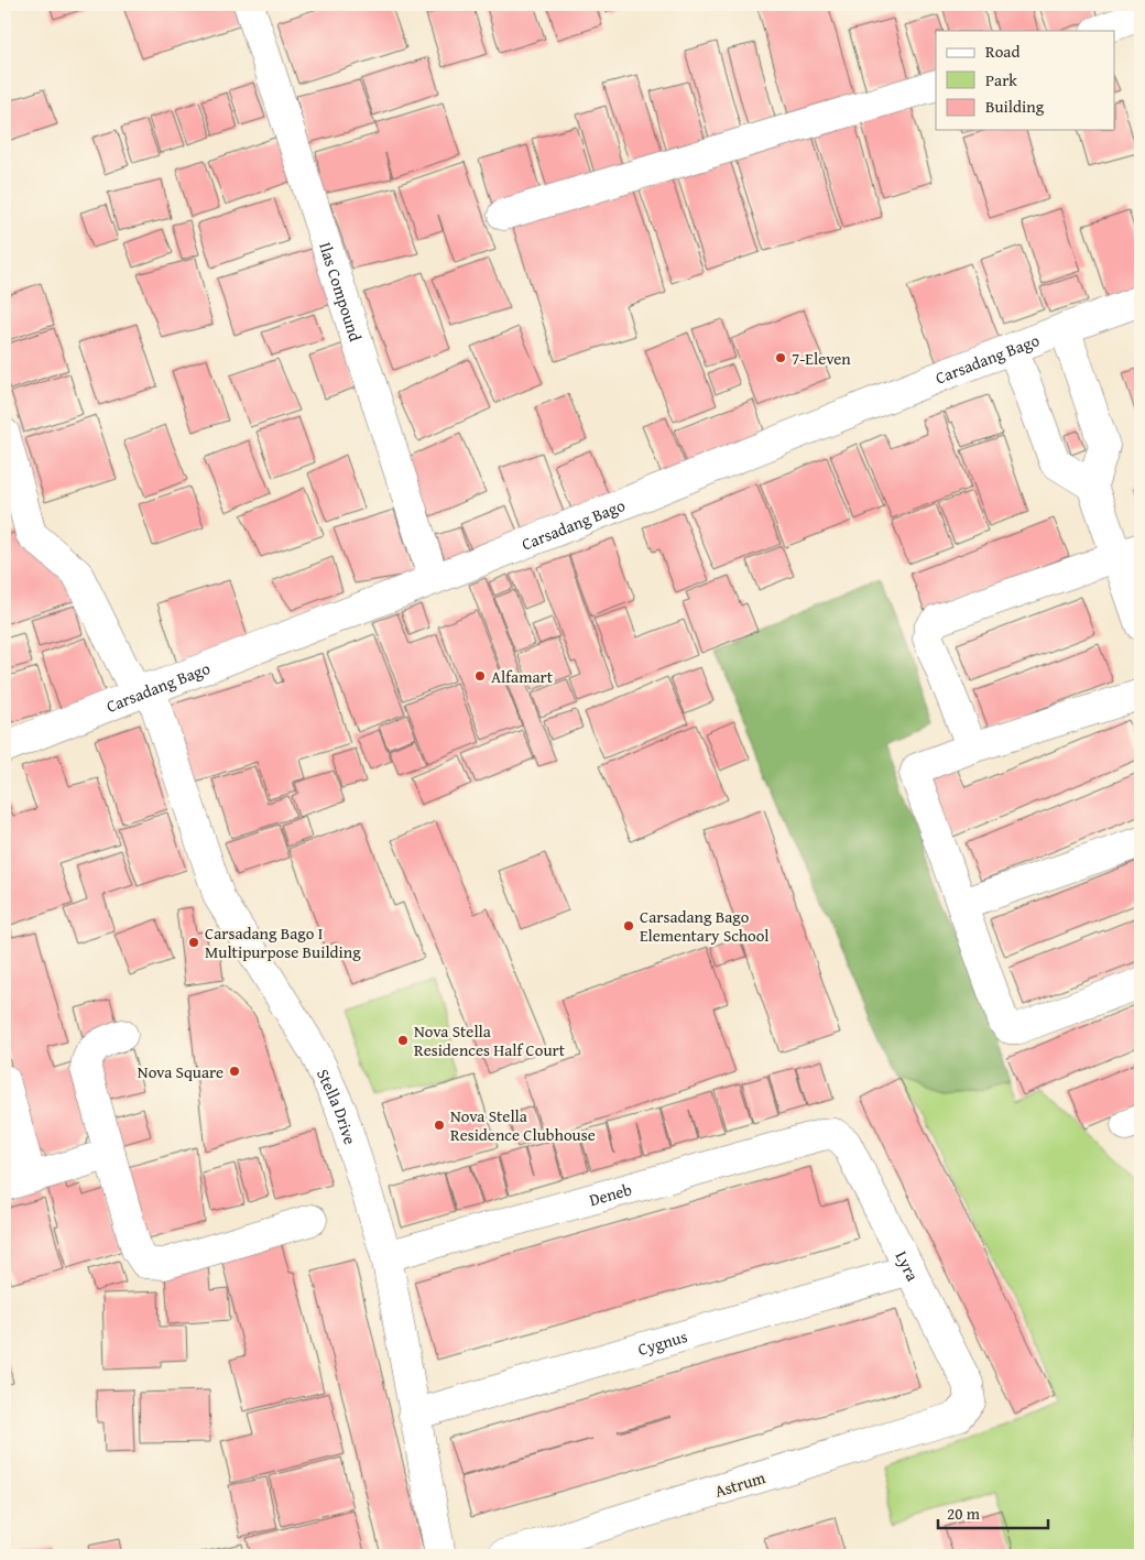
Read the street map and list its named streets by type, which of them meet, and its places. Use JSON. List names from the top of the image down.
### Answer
{
  "streets": {
    "street": [
      "Ilas Compound",
      "Carsadang Bago",
      "Stella Drive",
      "Deneb",
      "Lyra",
      "Cygnus",
      "Astrum"
    ]
  },
  "crossings": [
    ["Ilas Compound", "Carsadang Bago"],
    ["Carsadang Bago", "Stella Drive"],
    ["Stella Drive", "Deneb"],
    ["Stella Drive", "Cygnus"],
    ["Deneb", "Lyra"],
    ["Lyra", "Cygnus"],
    ["Lyra", "Astrum"]
  ],
  "places": [
    "7-Eleven",
    "Alfamart",
    "Carsadang Bago Elementary School",
    "Carsadang Bago I Multipurpose Building",
    "Nova Stella Residences Half Court",
    "Nova Square",
    "Nova Stella Residence Clubhouse"
  ],
  "legend": ["Road", "Park", "Building"],
  "scale_bar": "20 m"
}
